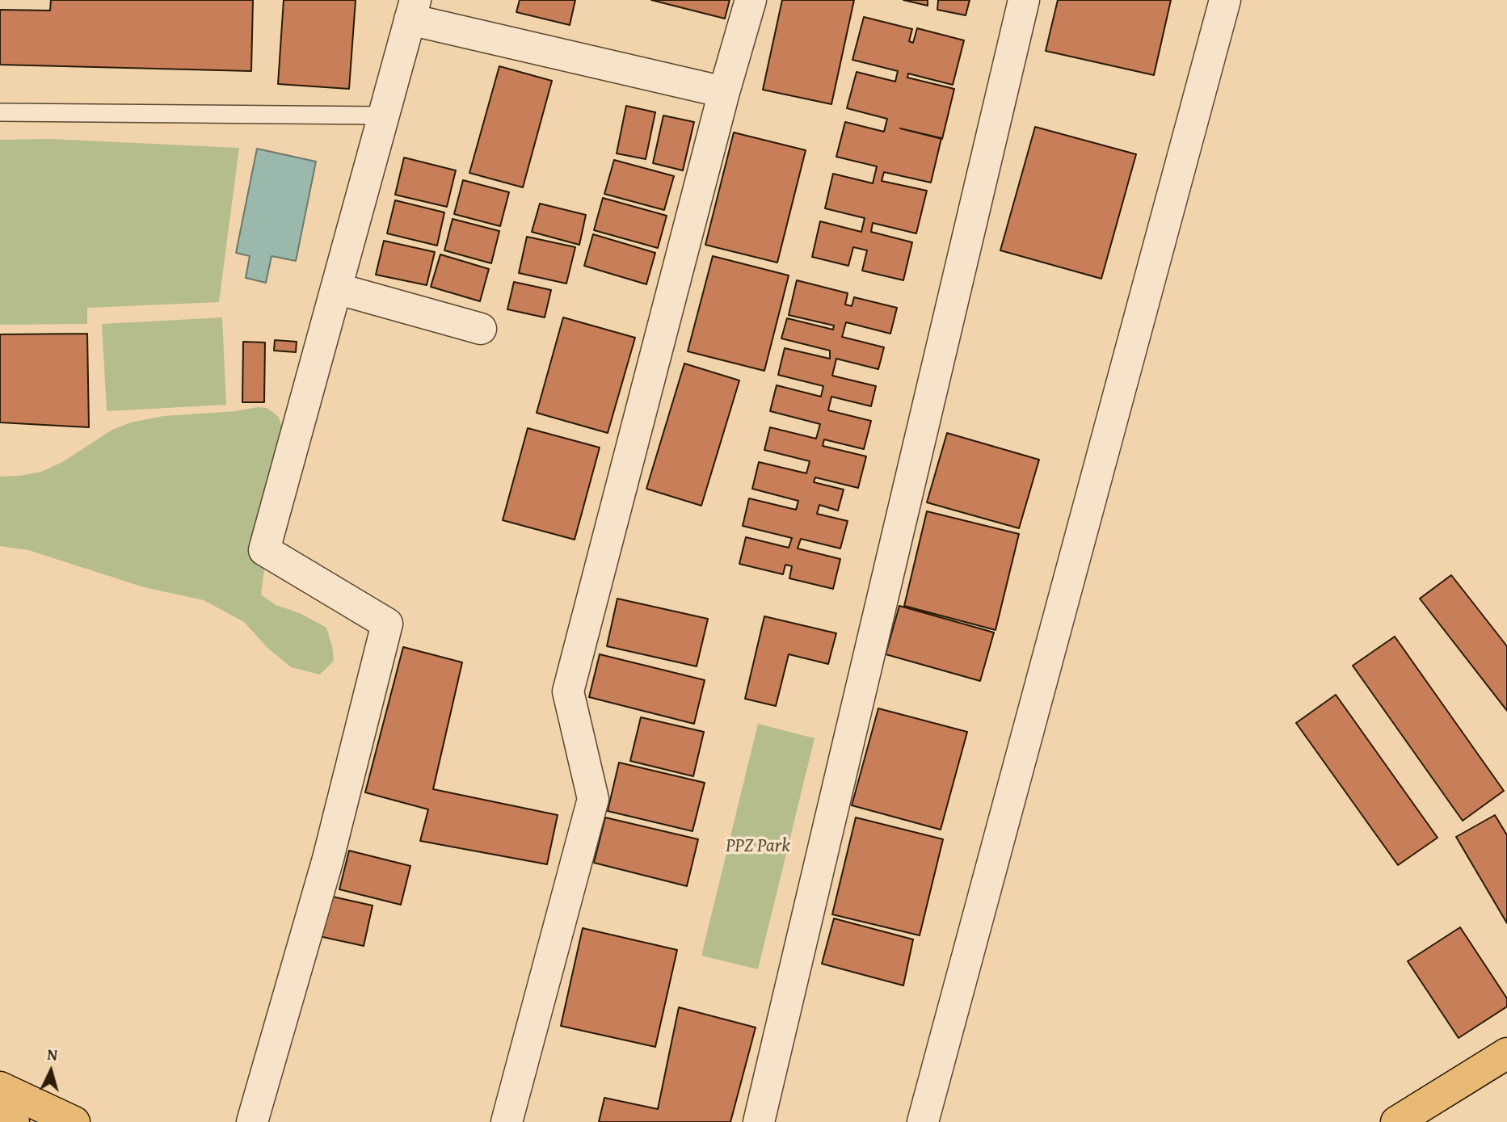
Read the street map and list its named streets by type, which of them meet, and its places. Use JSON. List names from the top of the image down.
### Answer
{
  "parks": ["PPZ Park"],
  "north": "top"
}
